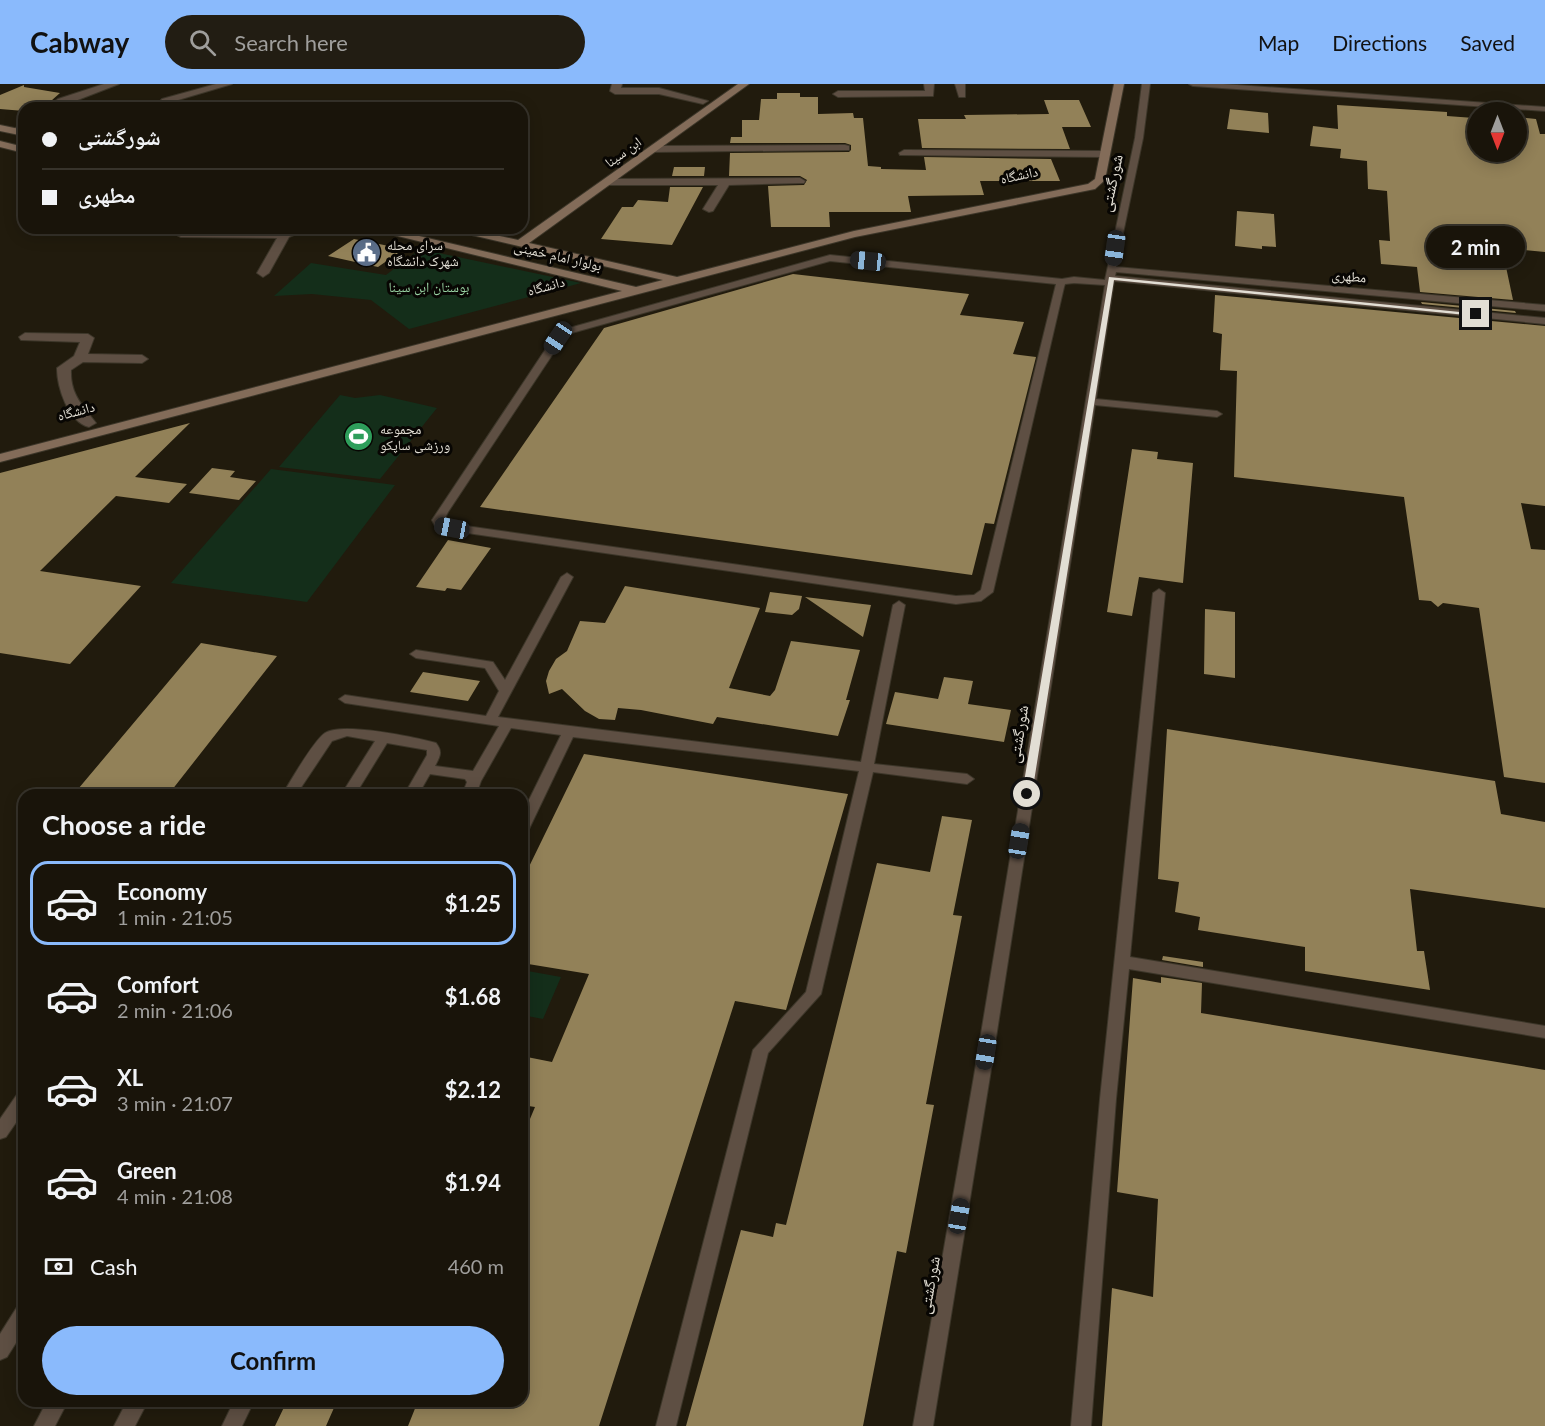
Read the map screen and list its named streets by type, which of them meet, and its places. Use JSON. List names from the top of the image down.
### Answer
{
  "streets": {
    "street": ["ابن سینا", "دانشگاه", "بولوار امام خمینی"],
    "lane": ["شورگشتی", "مطهری"]
  },
  "crossings": [
    ["ابن سینا", "بولوار امام خمینی"],
    ["دانشگاه", "بولوار امام خمینی"],
    ["شورگشتی", "مطهری"]
  ],
  "parks": ["بوستان ابن سینا"],
  "places": {
    "public building": ["سرای محله شهرک دانشگاه"],
    "sports": ["مجموعه ورزشی ساپکو"]
  },
  "north": "bottom",
  "page": {
    "header": "Cabway",
    "search": "Search here",
    "nav": ["Map", "Directions", "Saved"],
    "banner": ["شورگشتی", "مطهری"],
    "bubble": "2 min",
    "heading": "Choose a ride",
    "list": [
      {
        "name": "Economy",
        "note": "1 min · 21:05",
        "value": "$1.25"
      },
      {
        "name": "Comfort",
        "note": "2 min · 21:06",
        "value": "$1.68"
      },
      {
        "name": "XL",
        "note": "3 min · 21:07",
        "value": "$2.12"
      },
      {
        "name": "Green",
        "note": "4 min · 21:08",
        "value": "$1.94"
      }
    ],
    "pay": ["Cash", "460 m"],
    "buttons": "Confirm"
  }
}
